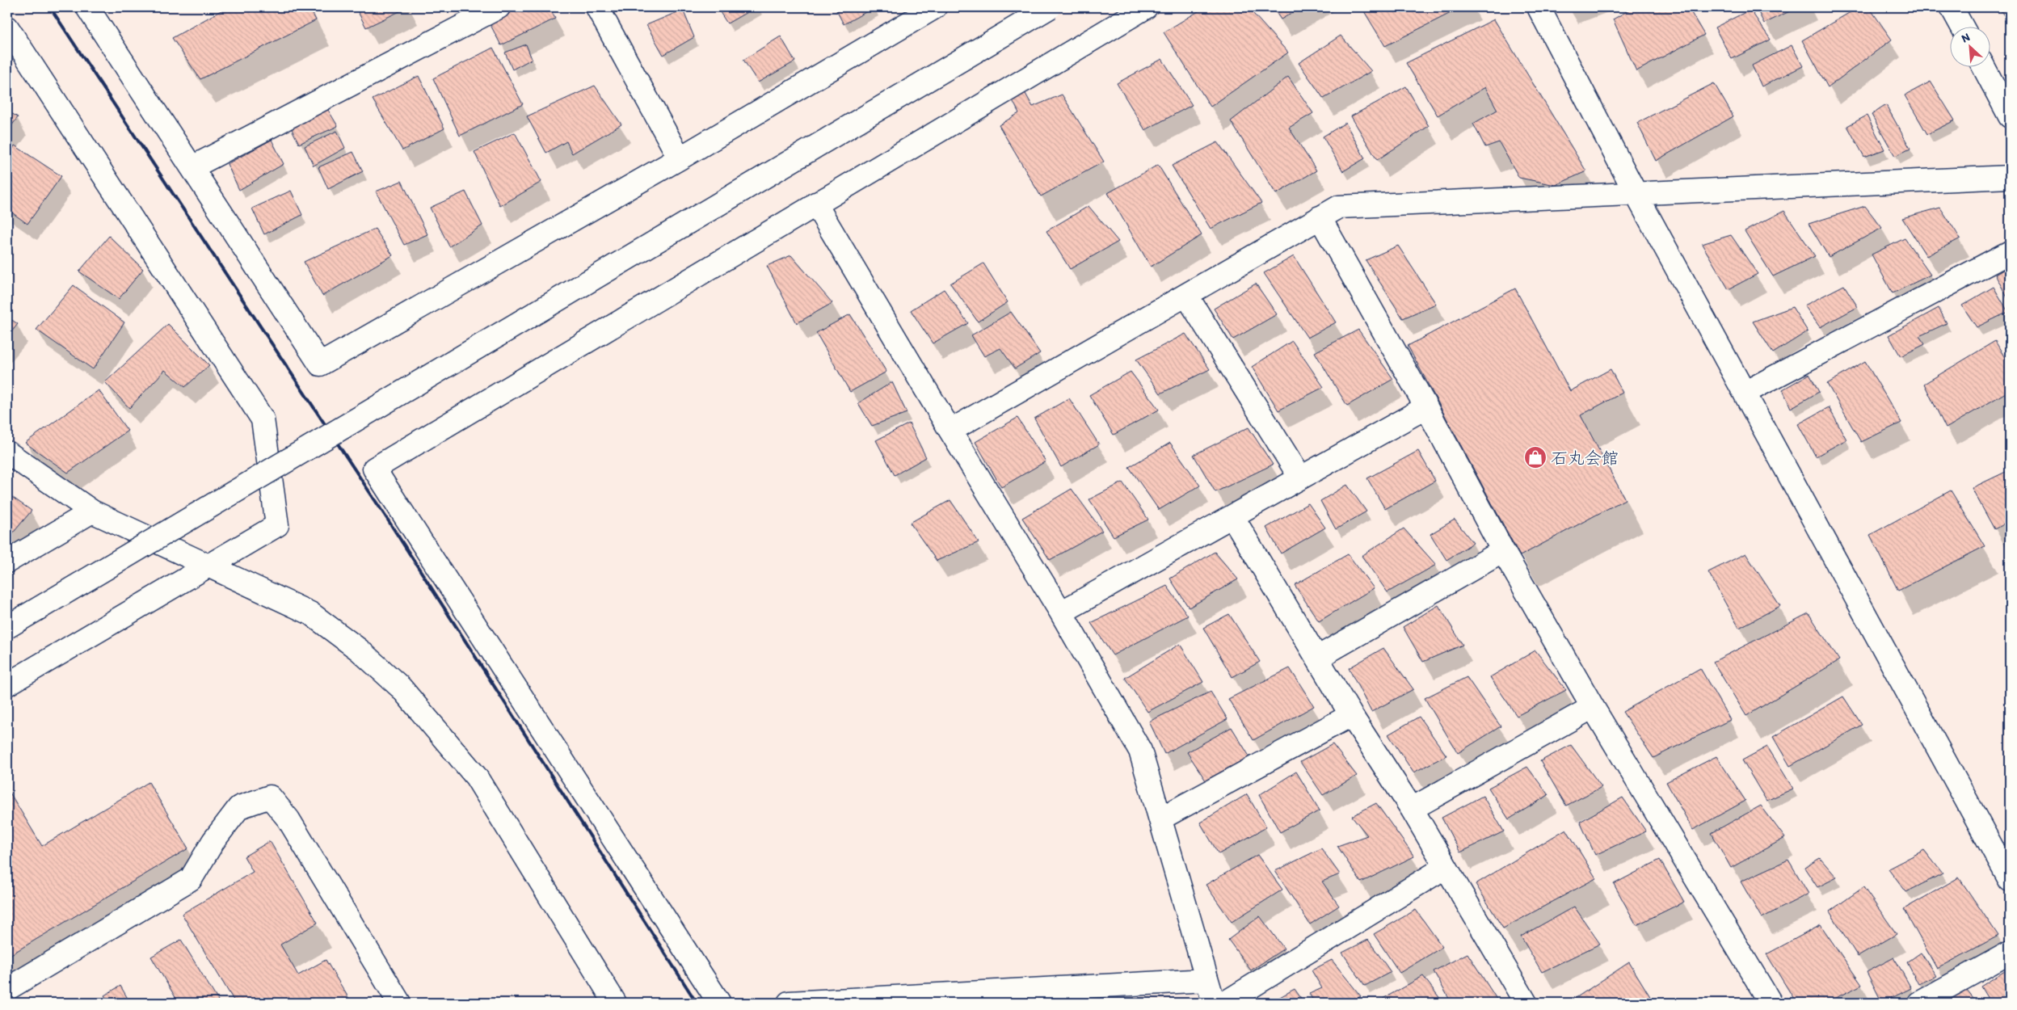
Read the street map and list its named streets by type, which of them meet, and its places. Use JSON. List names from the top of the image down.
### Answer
{
  "places": {
    "shop": ["石丸会館"]
  },
  "north": "top left"
}
